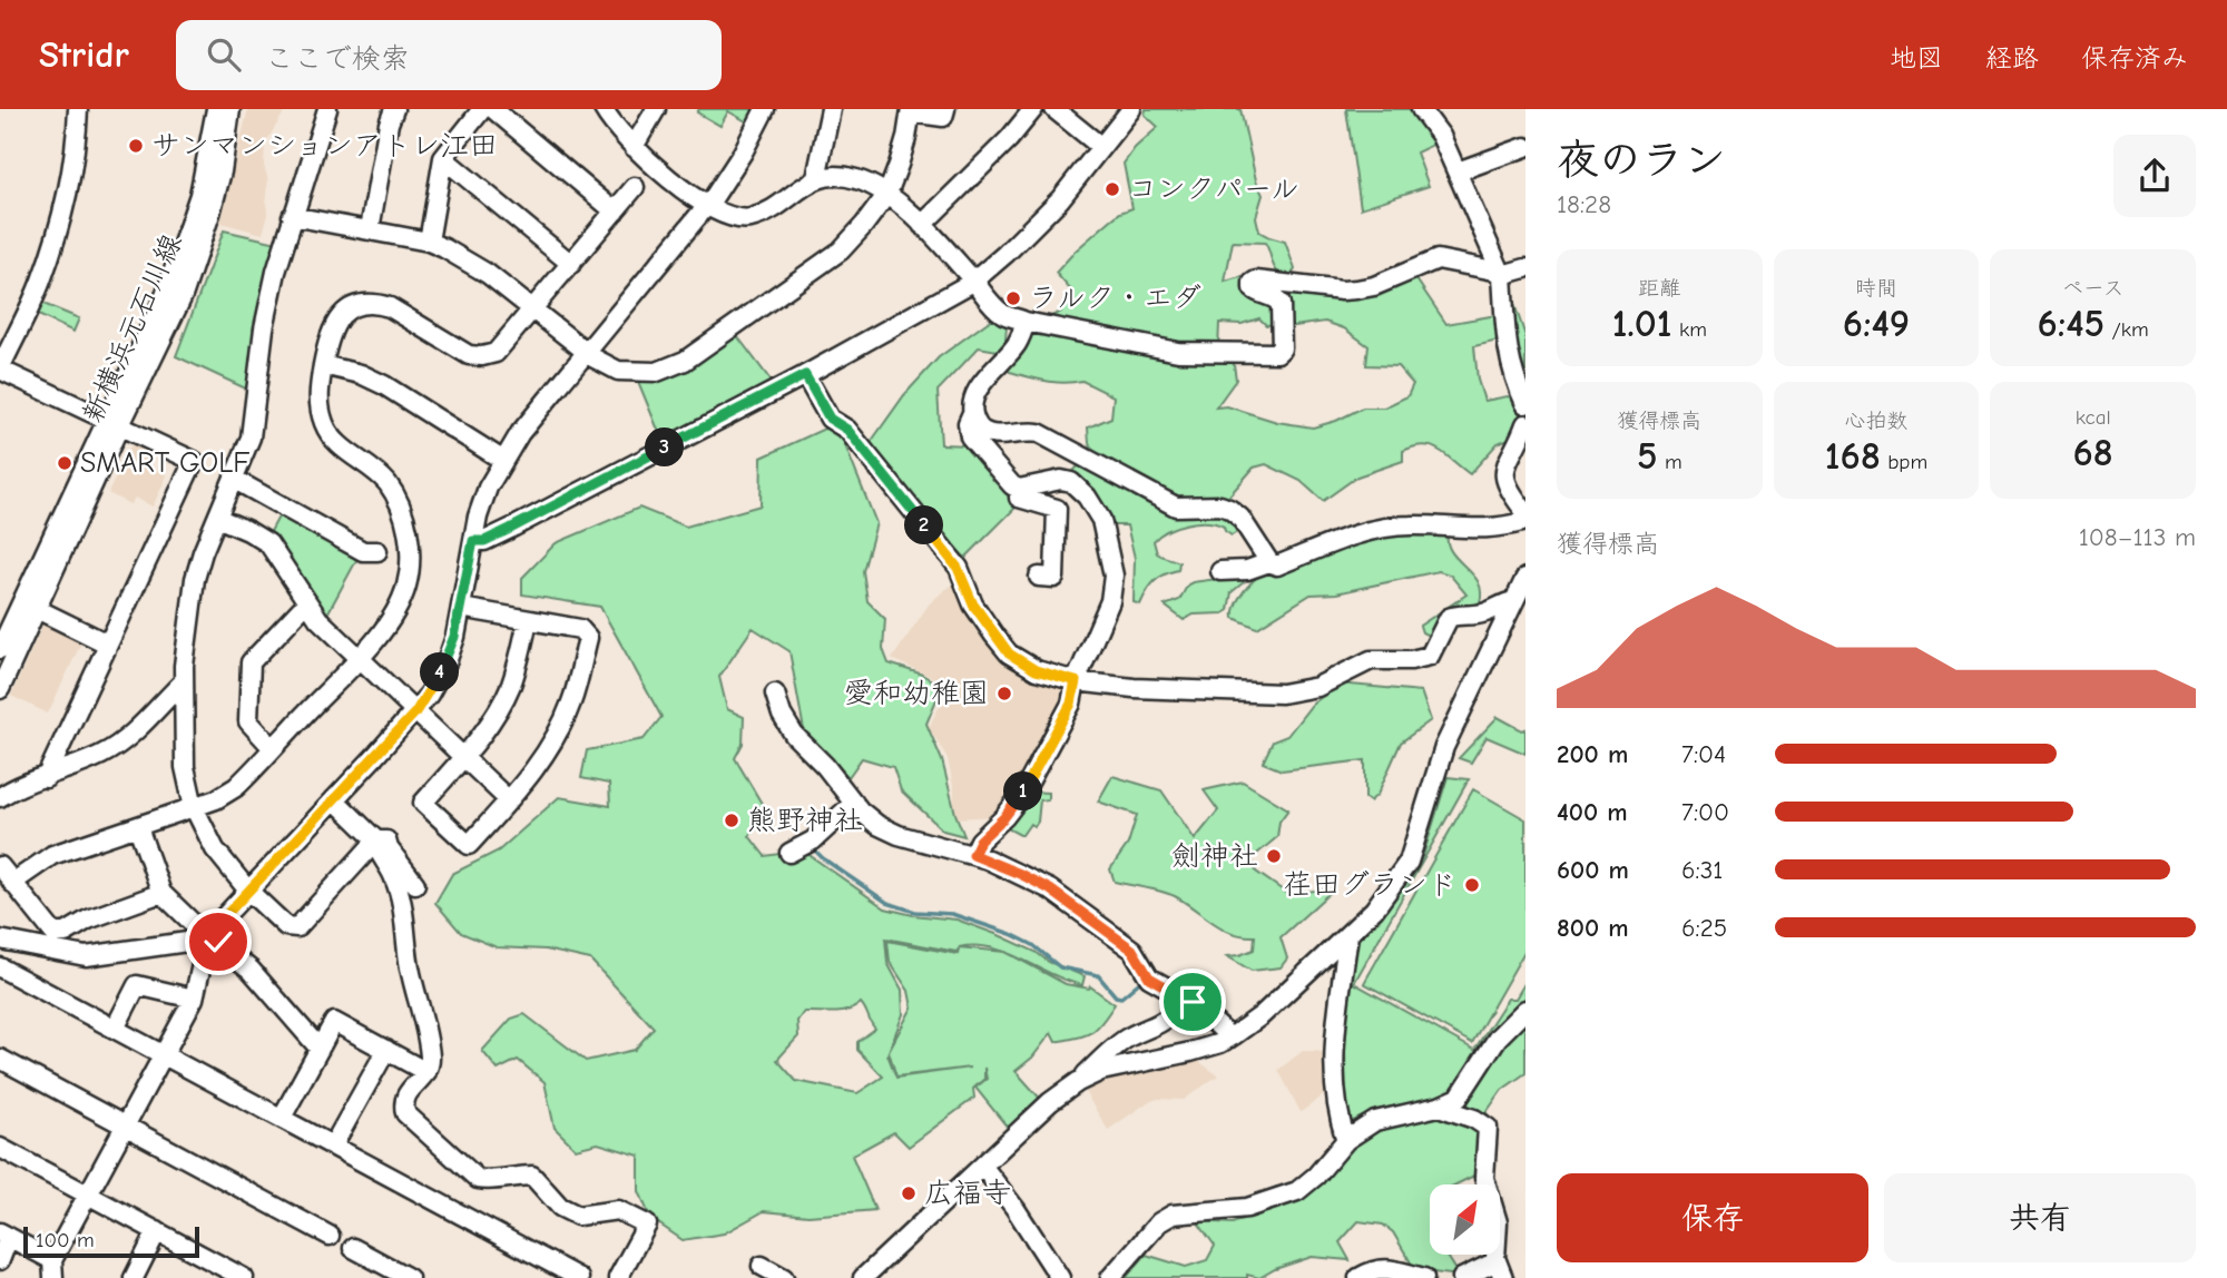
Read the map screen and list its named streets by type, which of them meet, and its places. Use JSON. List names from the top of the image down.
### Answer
{
  "streets": {
    "street": ["新横浜元石川線"]
  },
  "places": [
    "サンマンションアトレ江田",
    "コンクパール",
    "ラルク・エダ",
    "SMART GOLF",
    "愛和幼稚園",
    "熊野神社",
    "劍神社",
    "荏田グランド",
    "広福寺"
  ],
  "scale_bar": "100 m",
  "north": "top right",
  "page": {
    "header": "Stridr",
    "search": "ここで検索",
    "nav": ["地図", "経路", "保存済み"],
    "heading": ["夜のラン", "18:28"],
    "stats": [
      ["距離", "1.01 km"],
      ["時間", "6:49"],
      ["ペース", "6:45 /km"],
      ["獲得標高", "5 m"],
      ["心拍数", "168 bpm"],
      ["kcal", "68"]
    ],
    "pins": [
      "3",
      "2",
      "4",
      "1"
    ],
    "chart": ["獲得標高", "108–113 m"],
    "list": [
      {
        "name": "200 m",
        "note": "7:04"
      },
      {
        "name": "400 m",
        "note": "7:00"
      },
      {
        "name": "600 m",
        "note": "6:31"
      },
      {
        "name": "800 m",
        "note": "6:25"
      }
    ],
    "buttons": ["保存", "共有"],
    "scale": "100 m"
  }
}
